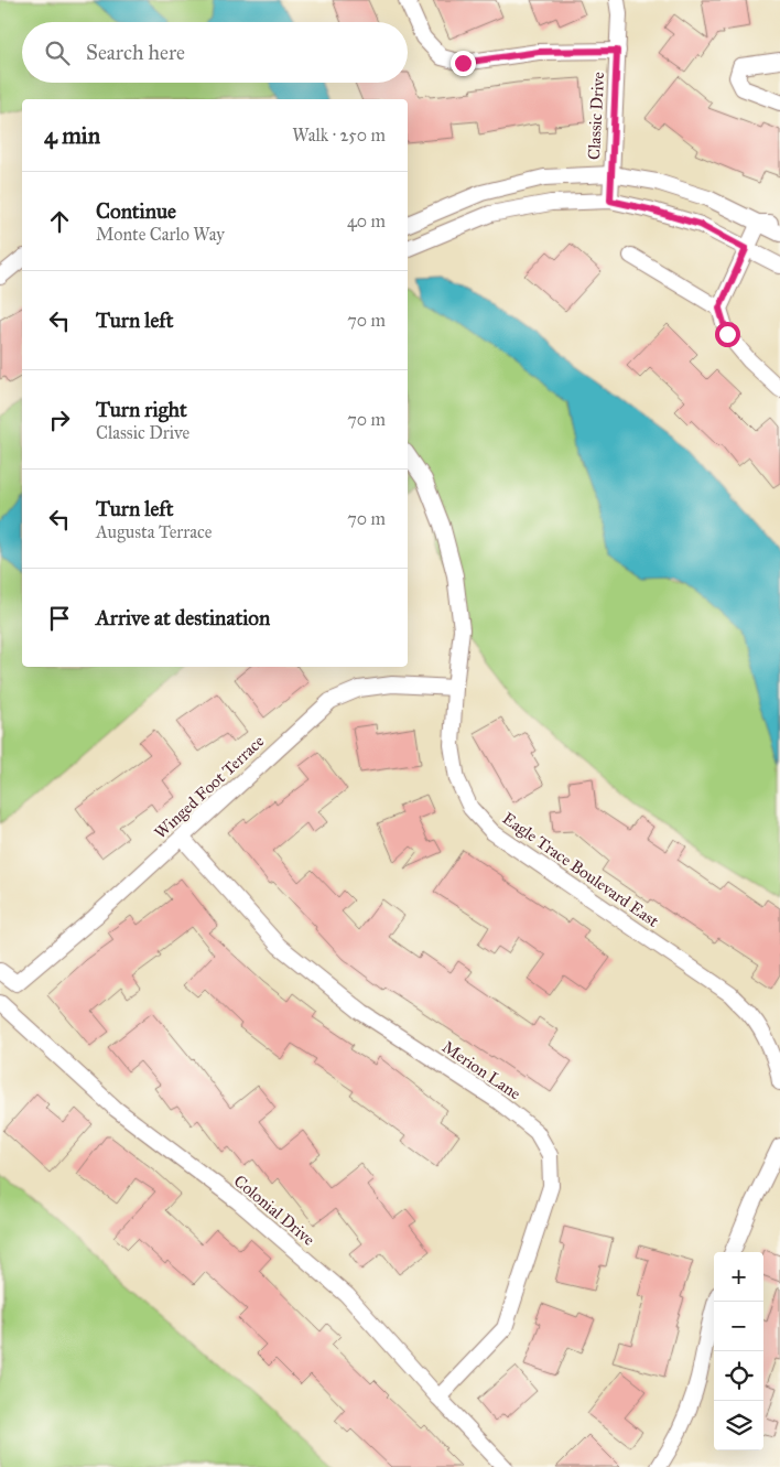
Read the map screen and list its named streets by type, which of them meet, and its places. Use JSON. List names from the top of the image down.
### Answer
{
  "streets": {
    "street": [
      "Classic Drive",
      "Winged Foot Terrace",
      "Eagle Trace Boulevard East",
      "Merion Lane",
      "Colonial Drive"
    ]
  },
  "crossings": [
    ["Winged Foot Terrace", "Eagle Trace Boulevard East"],
    ["Winged Foot Terrace", "Merion Lane"],
    ["Merion Lane", "Colonial Drive"]
  ],
  "page": {
    "search": "Search here",
    "heading": ["4 min", "Walk · 250 m"],
    "list": [
      ["Continue", "Monte Carlo Way", "40 m"],
      ["Turn left", "70 m"],
      ["Turn right", "Classic Drive", "70 m"],
      ["Turn left", "Augusta Terrace", "70 m"],
      "Arrive at destination"
    ],
    "map_buttons": ["+", "−"]
  }
}
